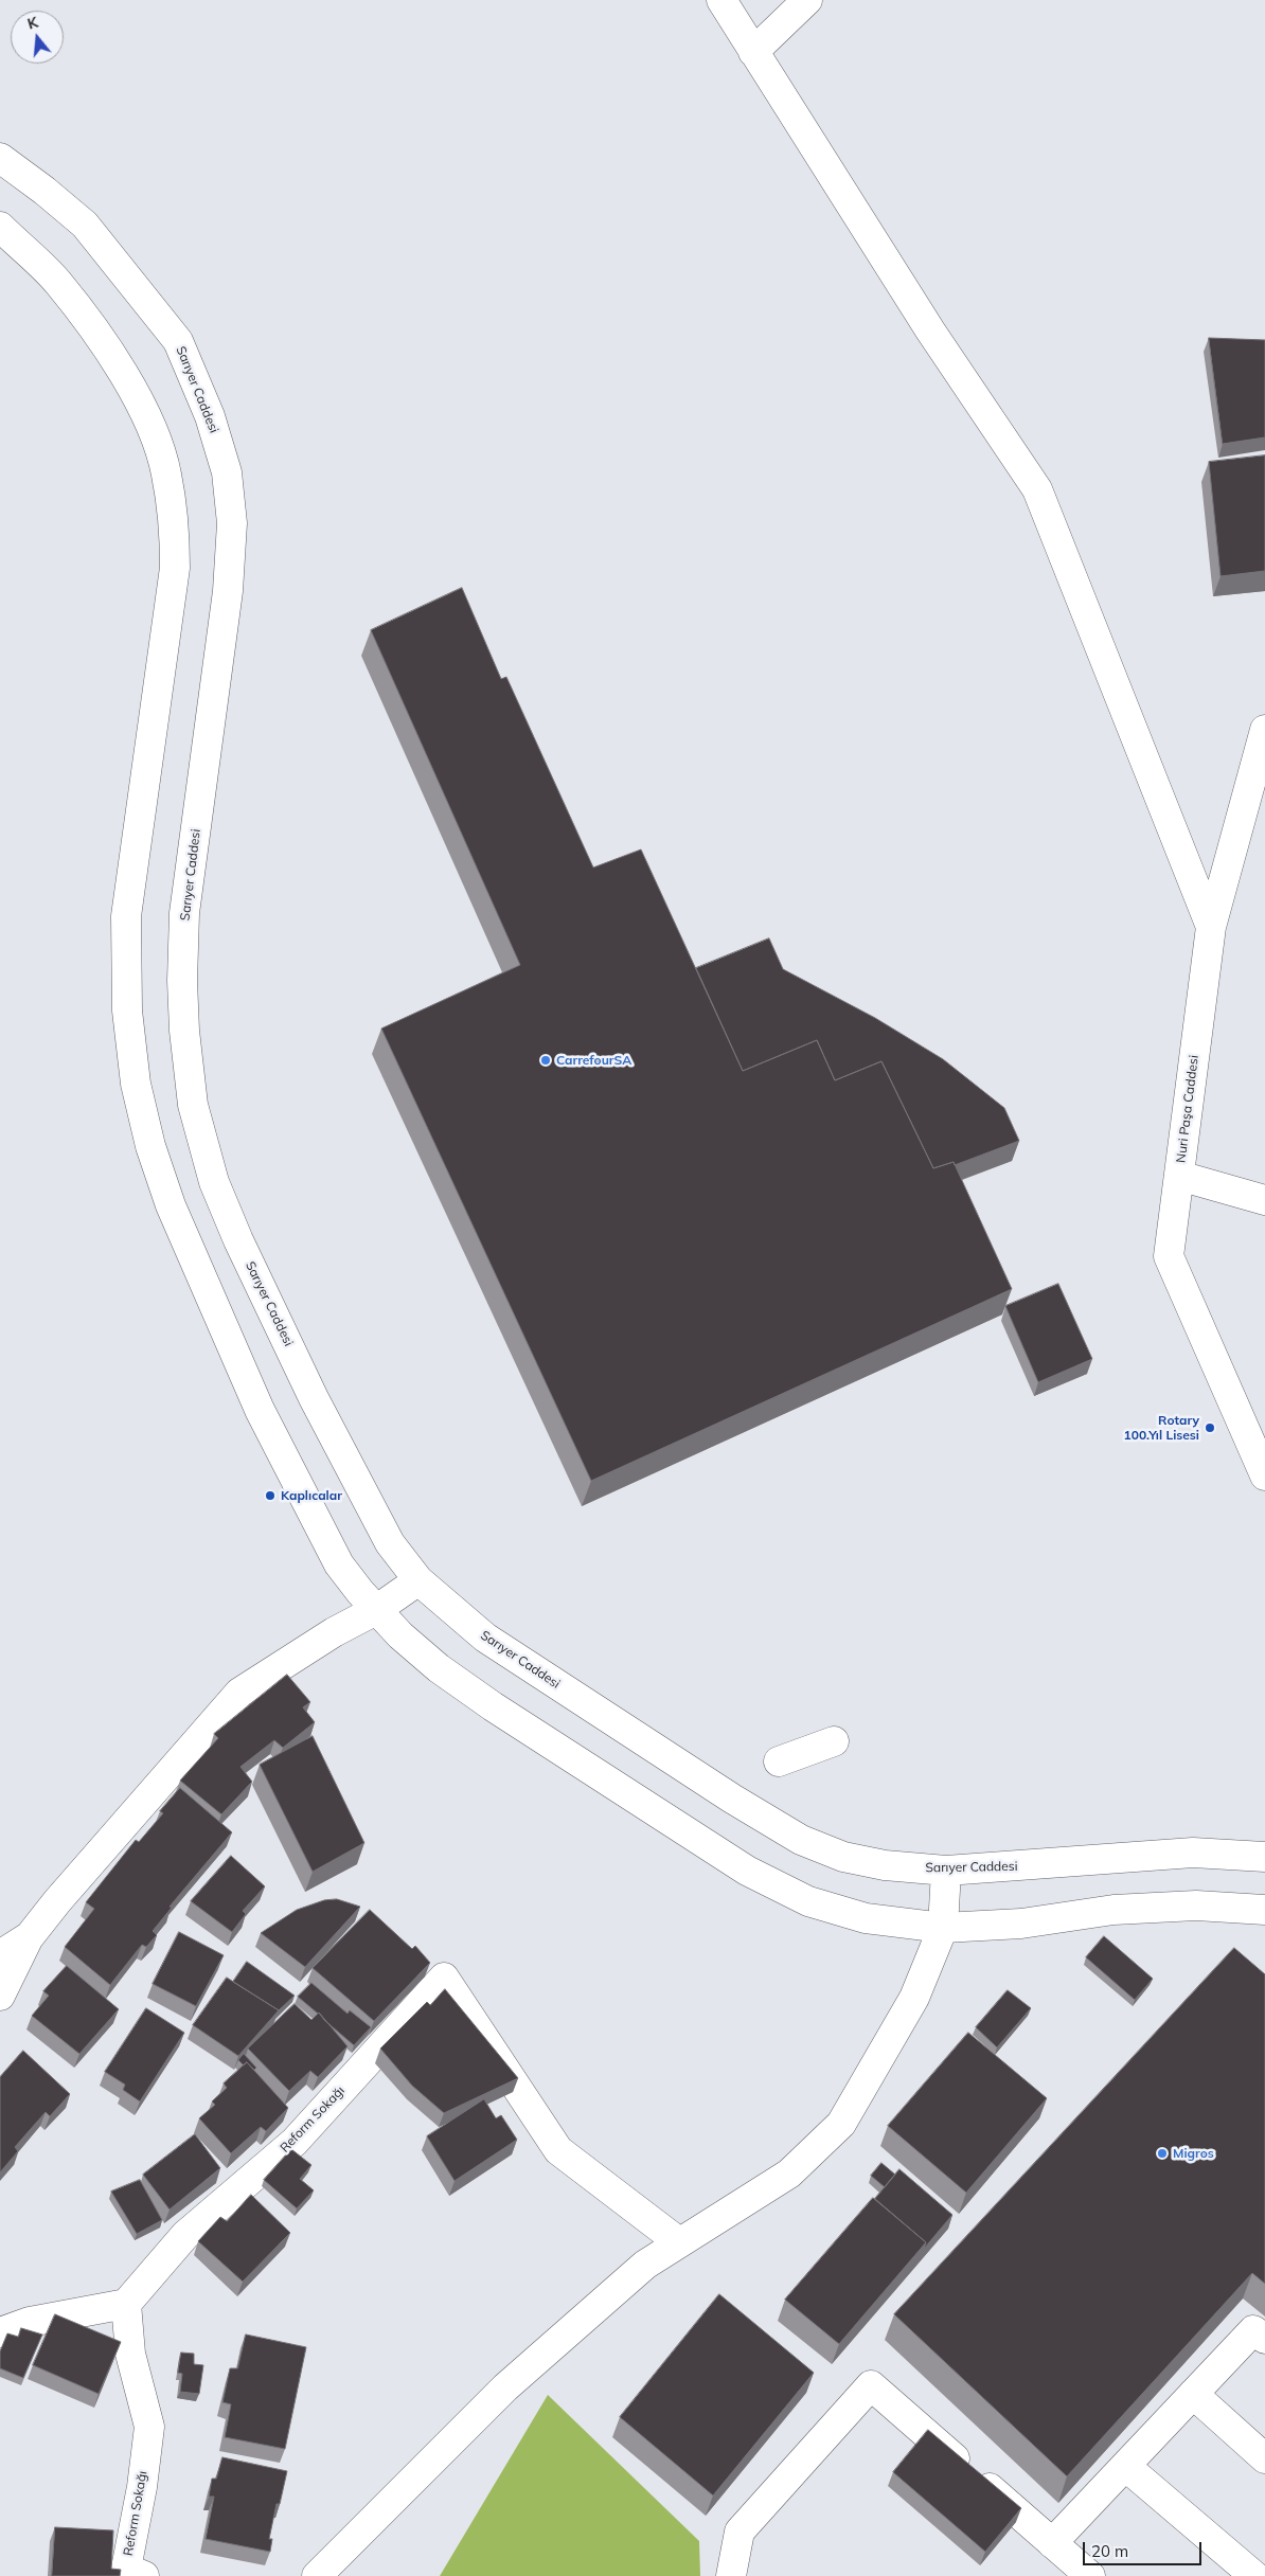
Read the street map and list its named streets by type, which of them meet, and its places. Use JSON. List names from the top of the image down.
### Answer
{
  "streets": {
    "street": ["Sarıyer Caddesi", "Nuri Paşa Caddesi", "Reform Sokağı"]
  },
  "places": [
    "CarrefourSA",
    "Rotary 100.Yıl Lisesi",
    "Kaplıcalar",
    "Migros"
  ],
  "scale_bar": "20 m",
  "north": "top"
}
